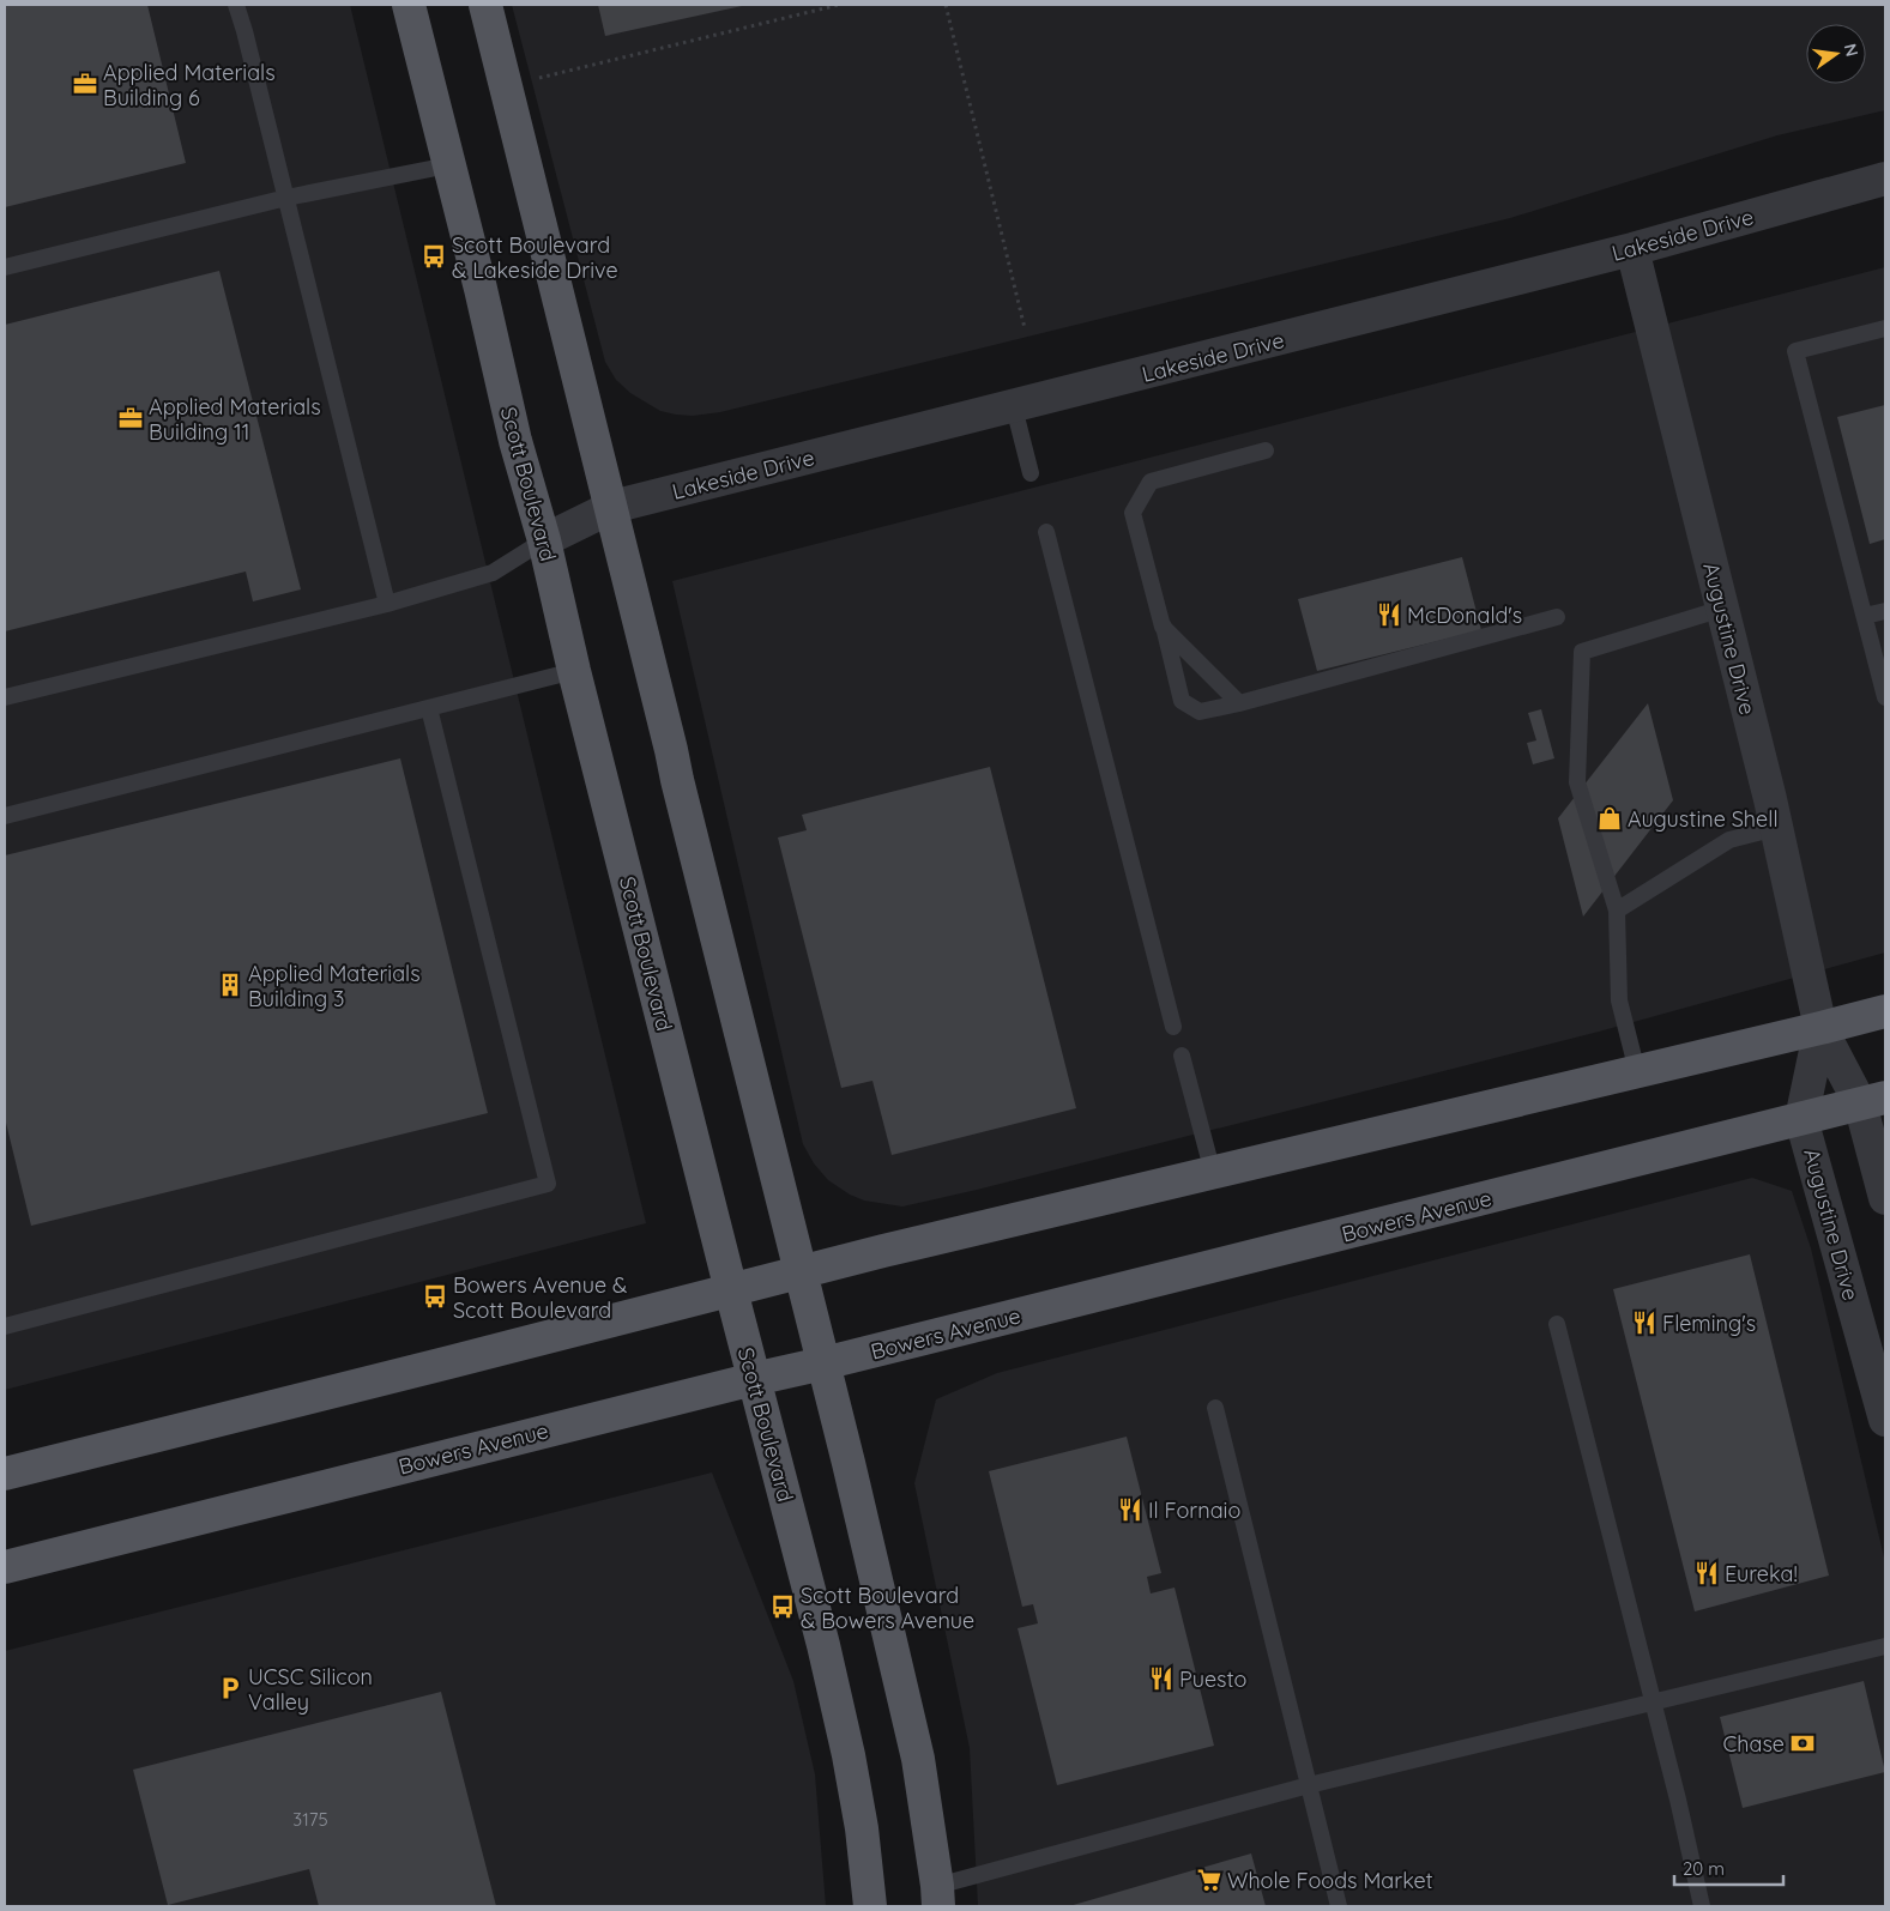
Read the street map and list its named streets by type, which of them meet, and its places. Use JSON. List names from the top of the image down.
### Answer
{
  "streets": {
    "main road": ["Scott Boulevard", "Bowers Avenue"],
    "street": ["Lakeside Drive", "Augustine Drive"]
  },
  "crossings": [
    ["Lakeside Drive", "Scott Boulevard"],
    ["Lakeside Drive", "Augustine Drive"],
    ["Scott Boulevard", "Bowers Avenue"],
    ["Augustine Drive", "Bowers Avenue"]
  ],
  "places": {
    "office": ["Applied Materials Building 6", "Applied Materials Building 11"],
    "bus stop": ["Scott Boulevard & Lakeside Drive", "Bowers Avenue & Scott Boulevard", "Scott Boulevard & Bowers Avenue"],
    "restaurant": [
      "McDonald's",
      "Fleming's",
      "Il Fornaio",
      "Eureka!",
      "Puesto"
    ],
    "shop": ["Augustine Shell"],
    "building": ["Applied Materials Building 3"],
    "parking": ["UCSC Silicon Valley"],
    "bank": ["Chase"],
    "supermarket": ["Whole Foods Market"]
  },
  "house_numbers": ["3175"],
  "scale_bar": "20 m",
  "north": "right"
}
